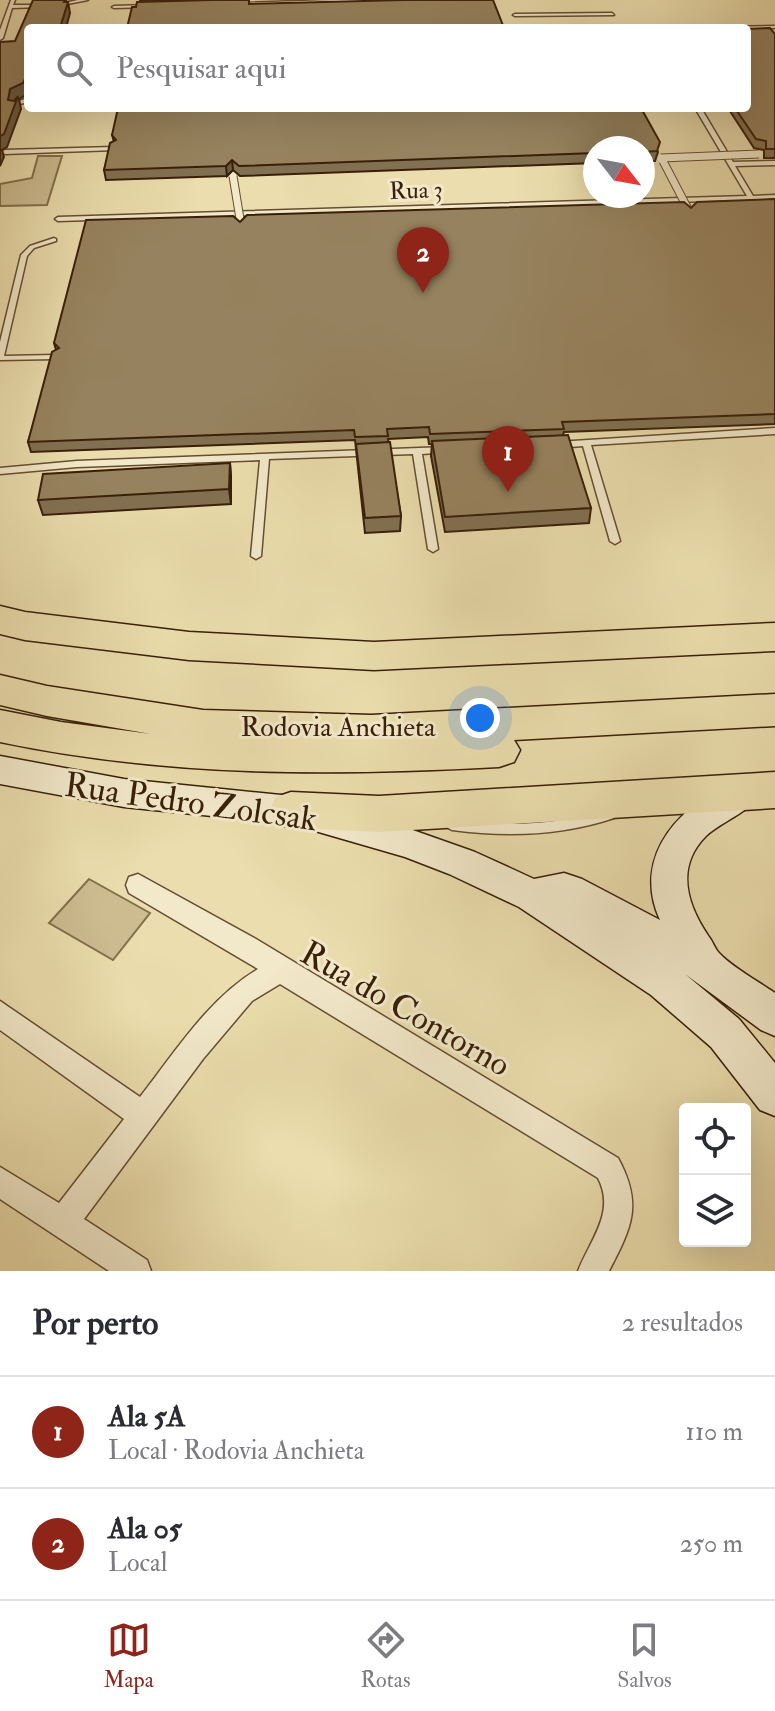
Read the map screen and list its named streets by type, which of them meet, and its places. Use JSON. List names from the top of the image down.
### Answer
{
  "streets": {
    "highway": ["Rodovia Anchieta"],
    "main road": ["Rua Pedro Zolcsak"],
    "street": ["Rua do Contorno"],
    "lane": ["Rua 3"]
  },
  "north": "bottom right",
  "page": {
    "search": "Pesquisar aqui",
    "pins": ["2", "1"],
    "heading": ["Por perto", "2 resultados"],
    "list": [
      {
        "mark": "1",
        "name": "Ala 5A",
        "note": "Local · Rodovia Anchieta",
        "value": "110 m"
      },
      {
        "mark": "2",
        "name": "Ala 05",
        "note": "Local",
        "value": "250 m"
      }
    ],
    "nav": ["Mapa", "Rotas", "Salvos"]
  }
}
